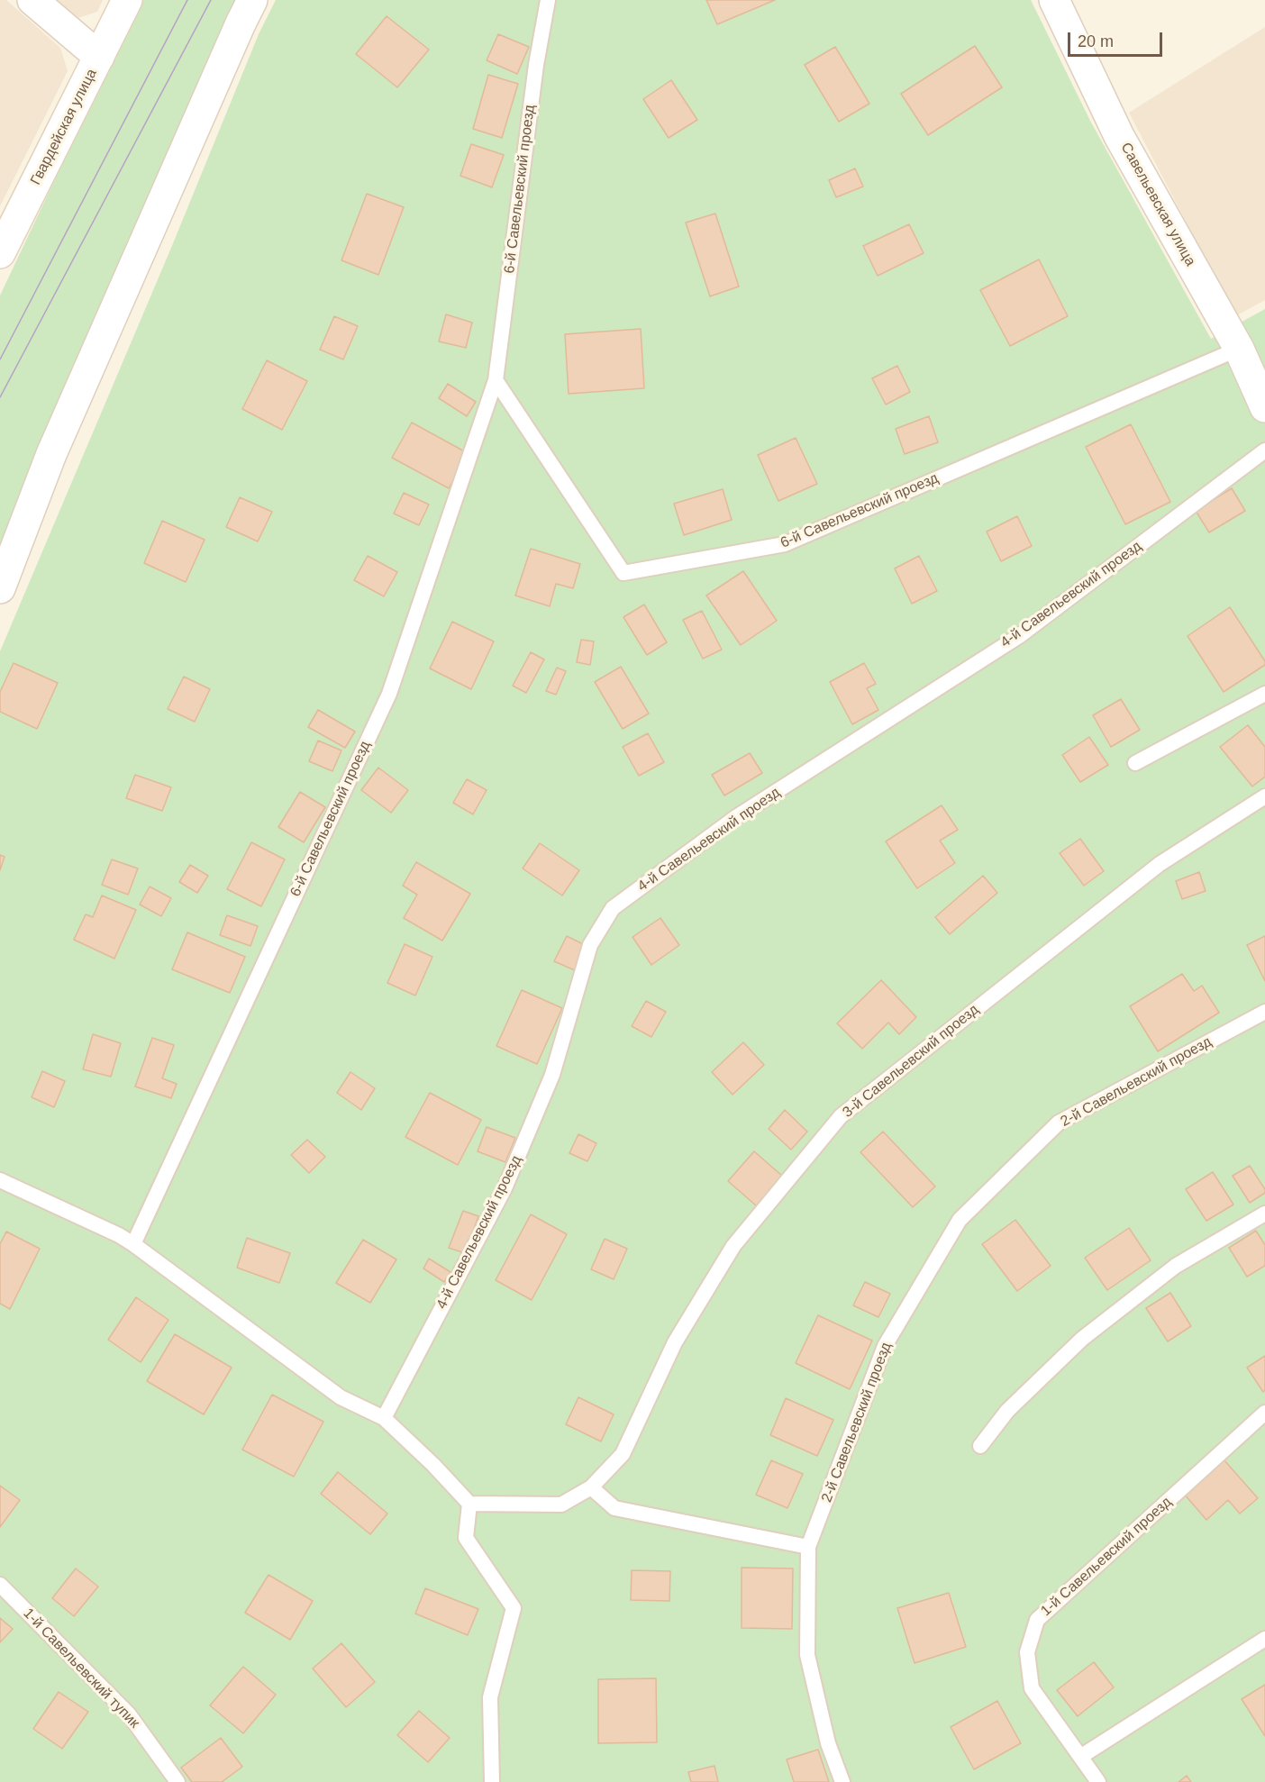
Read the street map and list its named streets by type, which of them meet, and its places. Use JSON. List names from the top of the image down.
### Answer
{
  "streets": {
    "street": ["Гвардейская улица", "Савельевская улица"],
    "lane": [
      "6-й Савельевский проезд",
      "4-й Савельевский проезд",
      "3-й Савельевский проезд",
      "2-й Савельевский проезд",
      "1-й Савельевский проезд",
      "1-й Савельевский тупик"
    ]
  },
  "crossings": [
    ["6-й Савельевский проезд", "Савельевская улица"]
  ],
  "scale_bar": "20 m"
}
